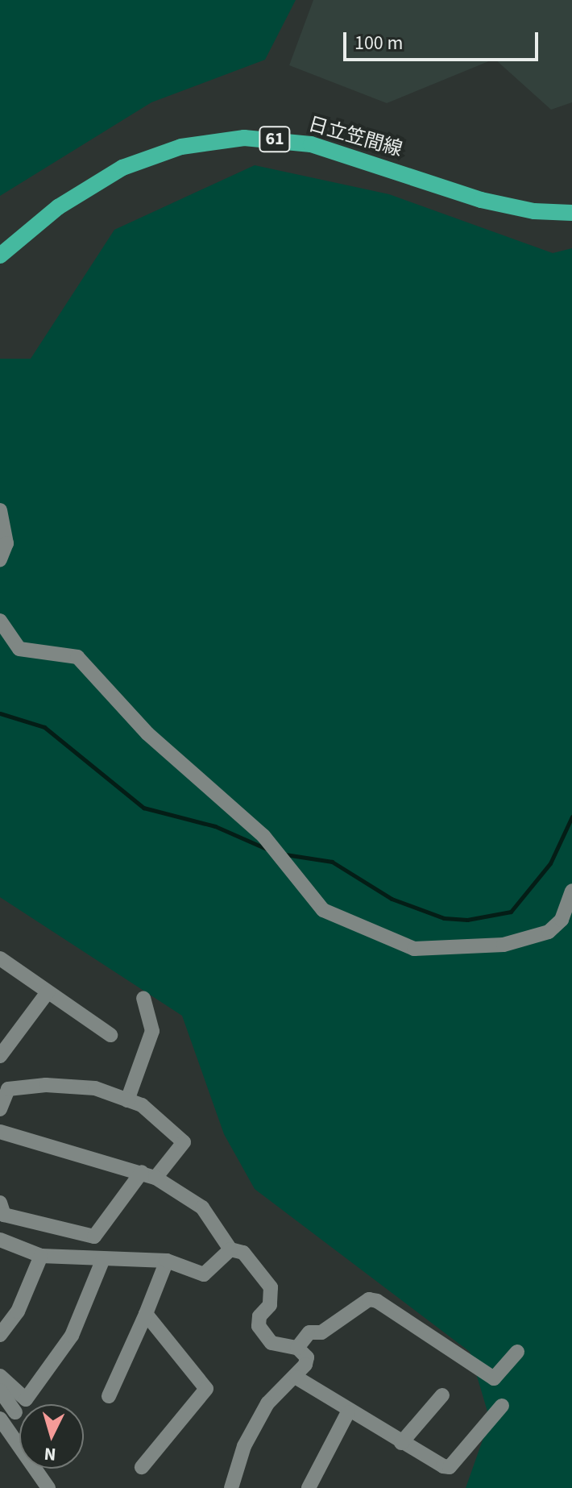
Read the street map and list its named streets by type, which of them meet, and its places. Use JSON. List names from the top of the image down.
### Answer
{
  "streets": {
    "main road": ["日立笠間線", "61"]
  },
  "scale_bar": "100 m",
  "north": "bottom"
}
